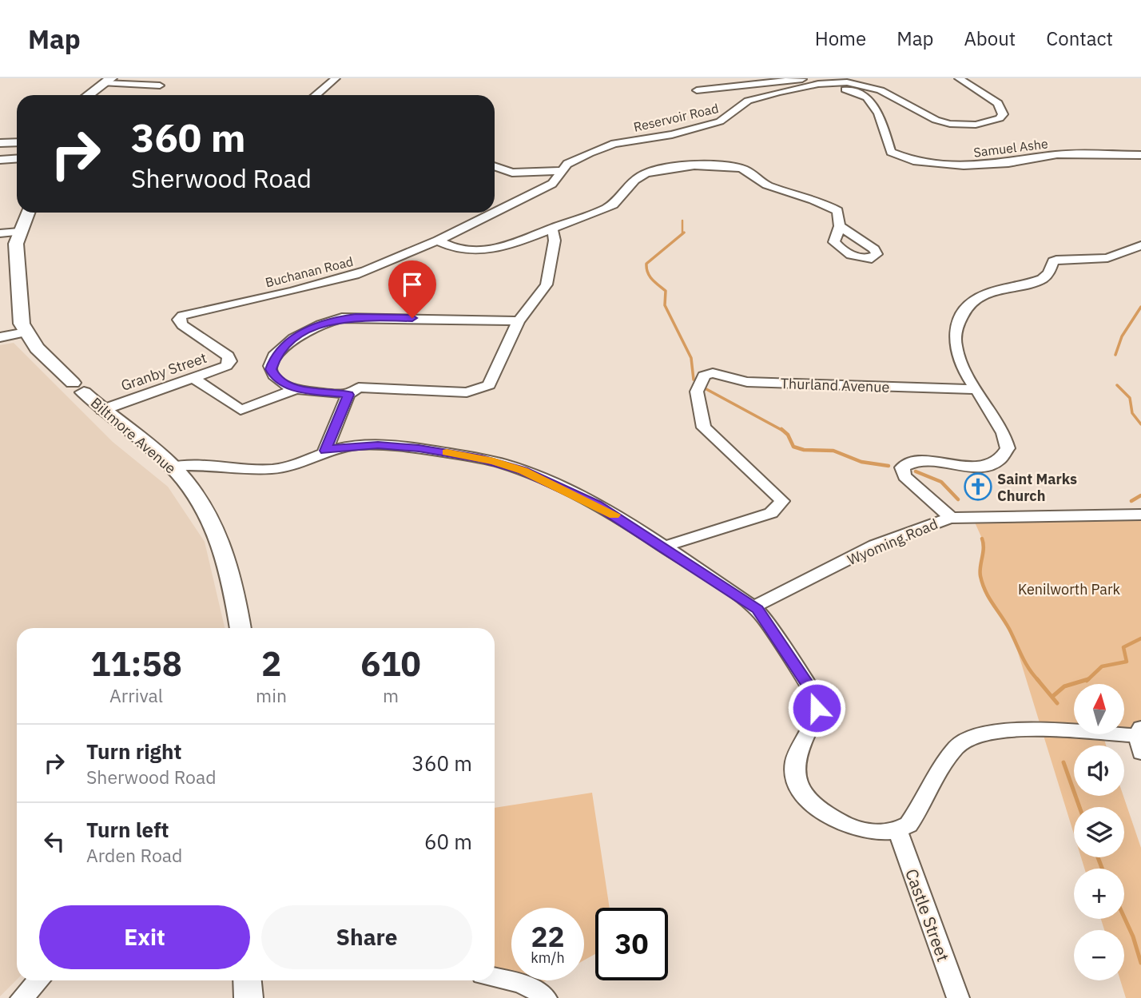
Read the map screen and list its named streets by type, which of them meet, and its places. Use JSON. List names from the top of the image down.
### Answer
{
  "streets": {
    "main road": ["Biltmore Avenue"],
    "street": [
      "Reservoir Road",
      "Samuel Ashe",
      "Buchanan Road",
      "Granby Street",
      "Thurland Avenue",
      "Wyoming Road",
      "Castle Street"
    ]
  },
  "crossings": [
    ["Reservoir Road", "Samuel Ashe"],
    ["Reservoir Road", "Buchanan Road"],
    ["Buchanan Road", "Granby Street"],
    ["Granby Street", "Biltmore Avenue"]
  ],
  "parks": ["Kenilworth Park"],
  "places": {
    "church": ["Saint Marks Church"]
  },
  "north": "top",
  "page": {
    "header": "Map",
    "nav": [
      "Home",
      "Map",
      "About",
      "Contact"
    ],
    "turn": ["360 m", "Sherwood Road"],
    "eta": [
      "11:58",
      "Arrival",
      "2",
      "min",
      "610",
      "m"
    ],
    "map_buttons": ["+", "−"],
    "list": [
      {
        "name": "Turn right",
        "note": "Sherwood Road",
        "value": "360 m"
      },
      {
        "name": "Turn left",
        "note": "Arden Road",
        "value": "60 m"
      }
    ],
    "buttons": ["Exit", "Share"],
    "speed": "22 km/h",
    "limit": "30"
  }
}
